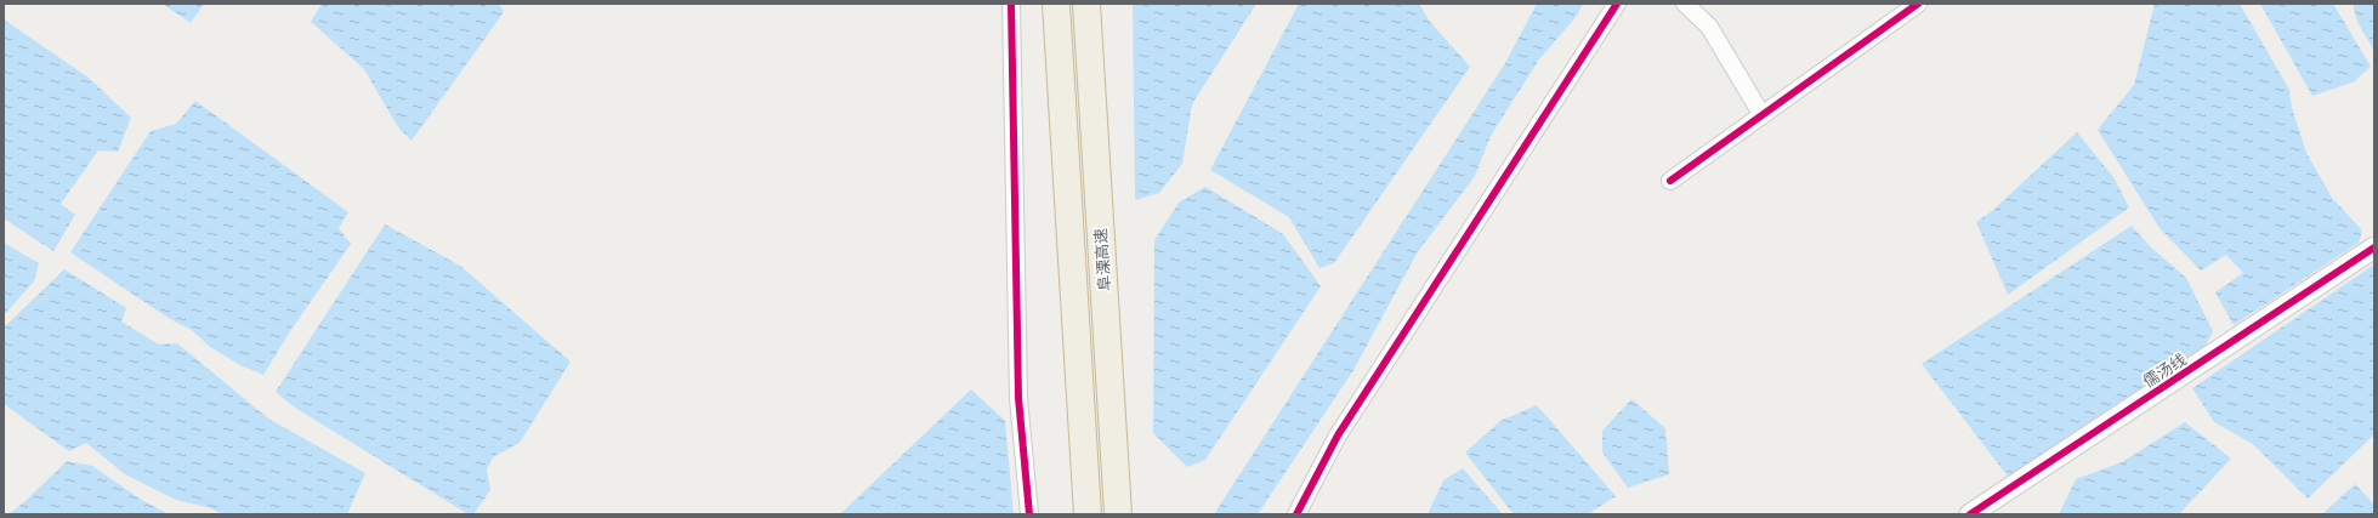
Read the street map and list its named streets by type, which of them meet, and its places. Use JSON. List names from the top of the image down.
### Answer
{
  "streets": {
    "highway": ["阜溧高速"],
    "street": ["儒汤线"]
  }
}
